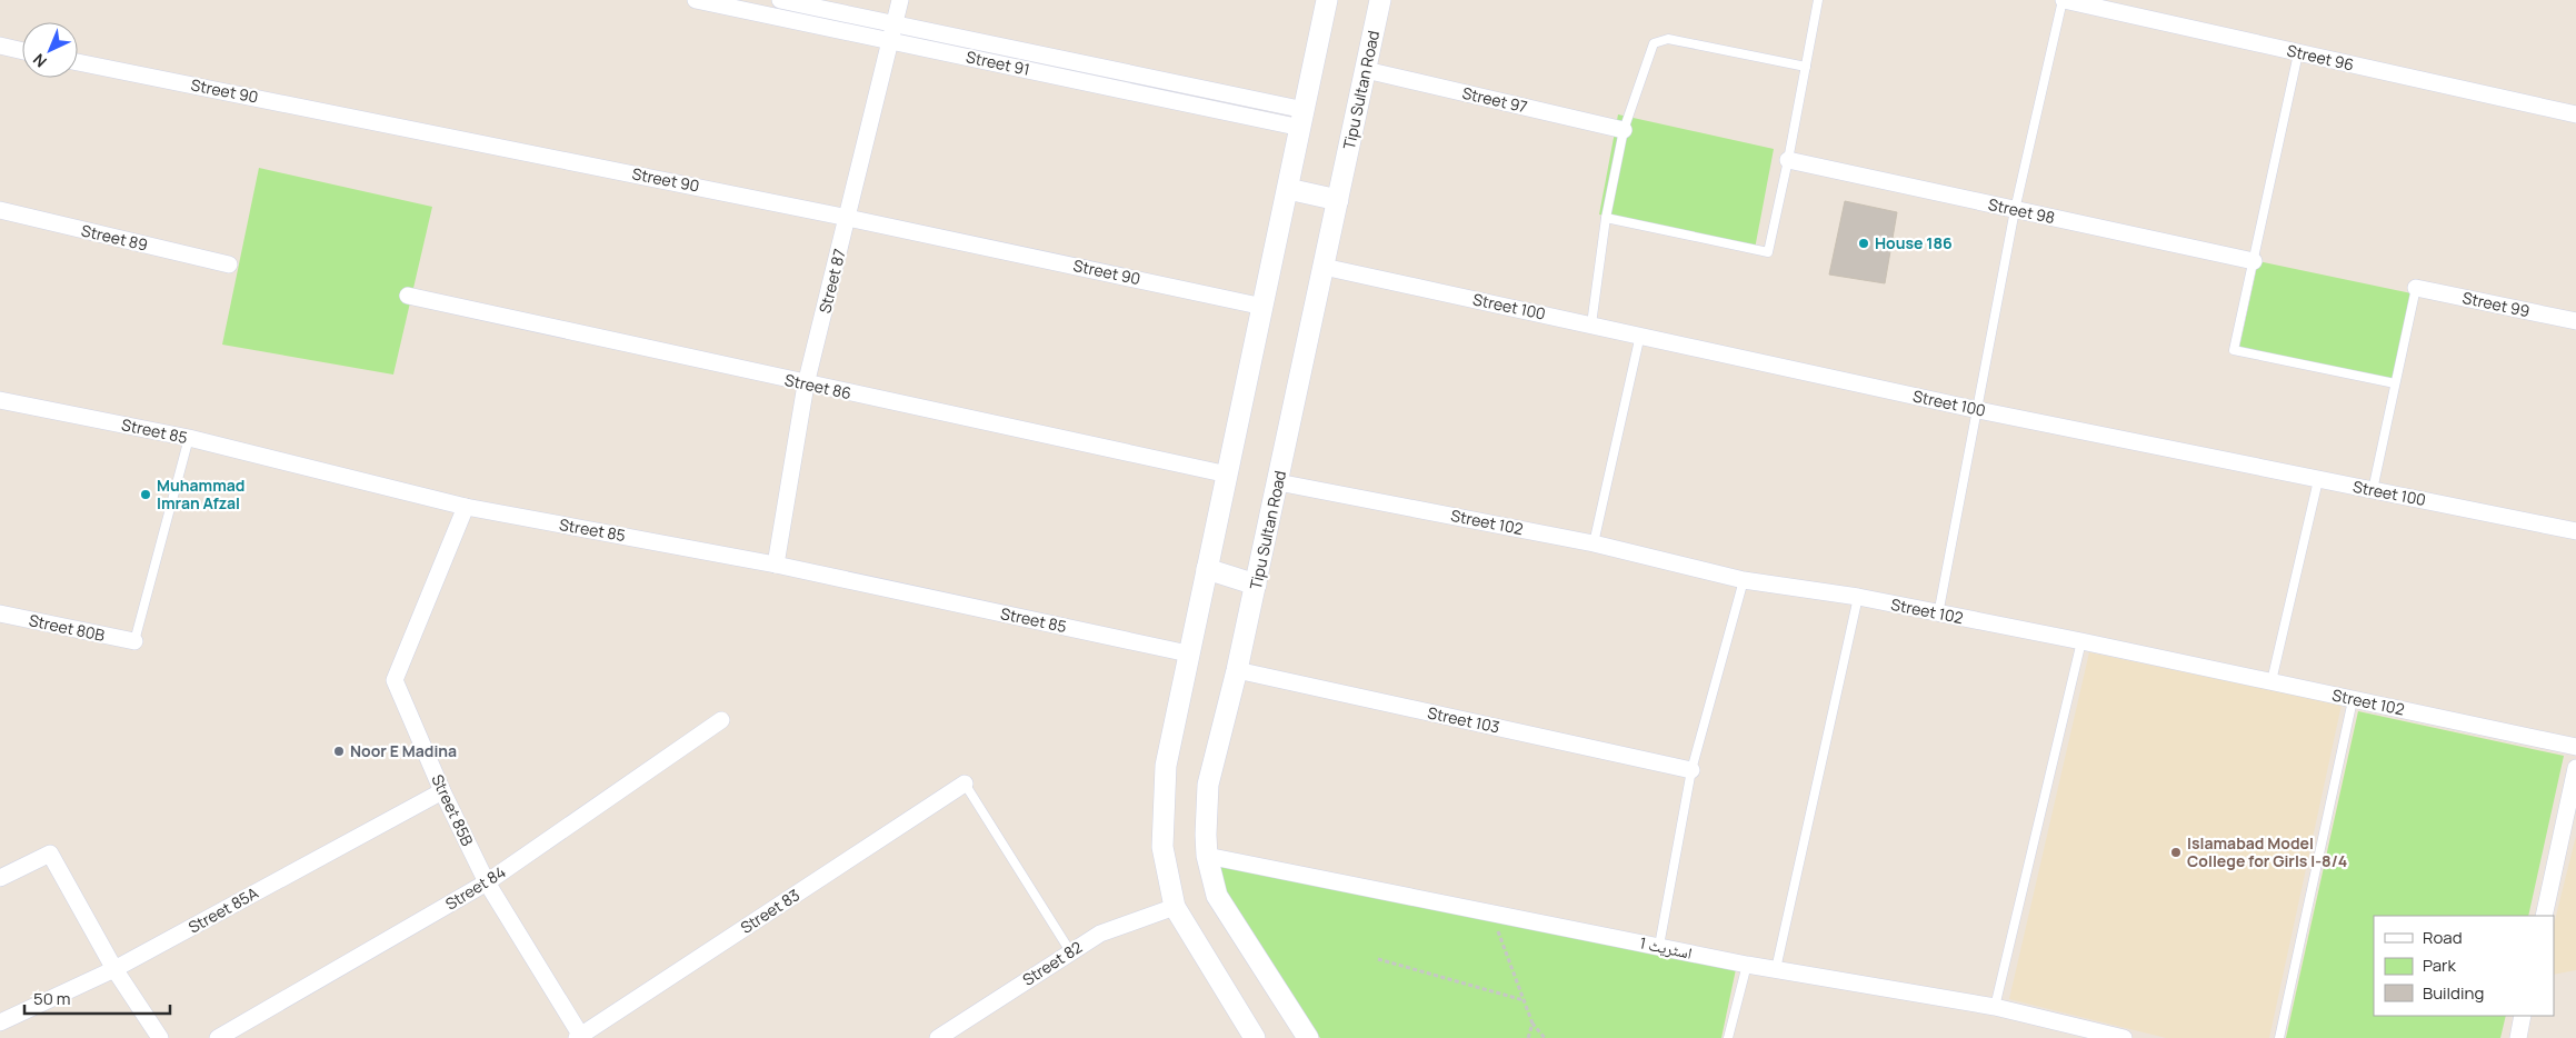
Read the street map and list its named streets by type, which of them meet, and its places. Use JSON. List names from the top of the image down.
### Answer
{
  "streets": {
    "street": [
      "Street 96",
      "Street 91",
      "Tipu Sultan Road",
      "Street 90",
      "Street 97",
      "Street 98",
      "Street 89",
      "Street 87",
      "Street 99",
      "Street 100",
      "Street 86",
      "Street 85",
      "Street 102",
      "Street 80B",
      "Street 103",
      "Street 85B",
      "Street 84",
      "Street 85A",
      "Street 83",
      "اسٹریٹ 1",
      "Street 82"
    ]
  },
  "crossings": [
    ["Street 91", "Street 87"],
    ["Tipu Sultan Road", "Street 97"],
    ["Tipu Sultan Road", "Street 100"],
    ["Tipu Sultan Road", "Street 102"],
    ["Tipu Sultan Road", "Street 103"],
    ["Tipu Sultan Road", "اسٹریٹ 1"],
    ["Street 90", "Street 87"],
    ["Street 87", "Street 86"],
    ["Street 87", "Street 85"],
    ["Street 85", "Street 85B"],
    ["Street 85B", "Street 84"],
    ["Street 85B", "Street 85A"],
    ["Street 85B", "Street 83"]
  ],
  "places": [
    "House 186",
    "Muhammad Imran Afzal",
    "Noor E Madina",
    "Islamabad Model College for Girls I-8/4"
  ],
  "legend": ["Road", "Park", "Building"],
  "scale_bar": "50 m",
  "north": "bottom left"
}
